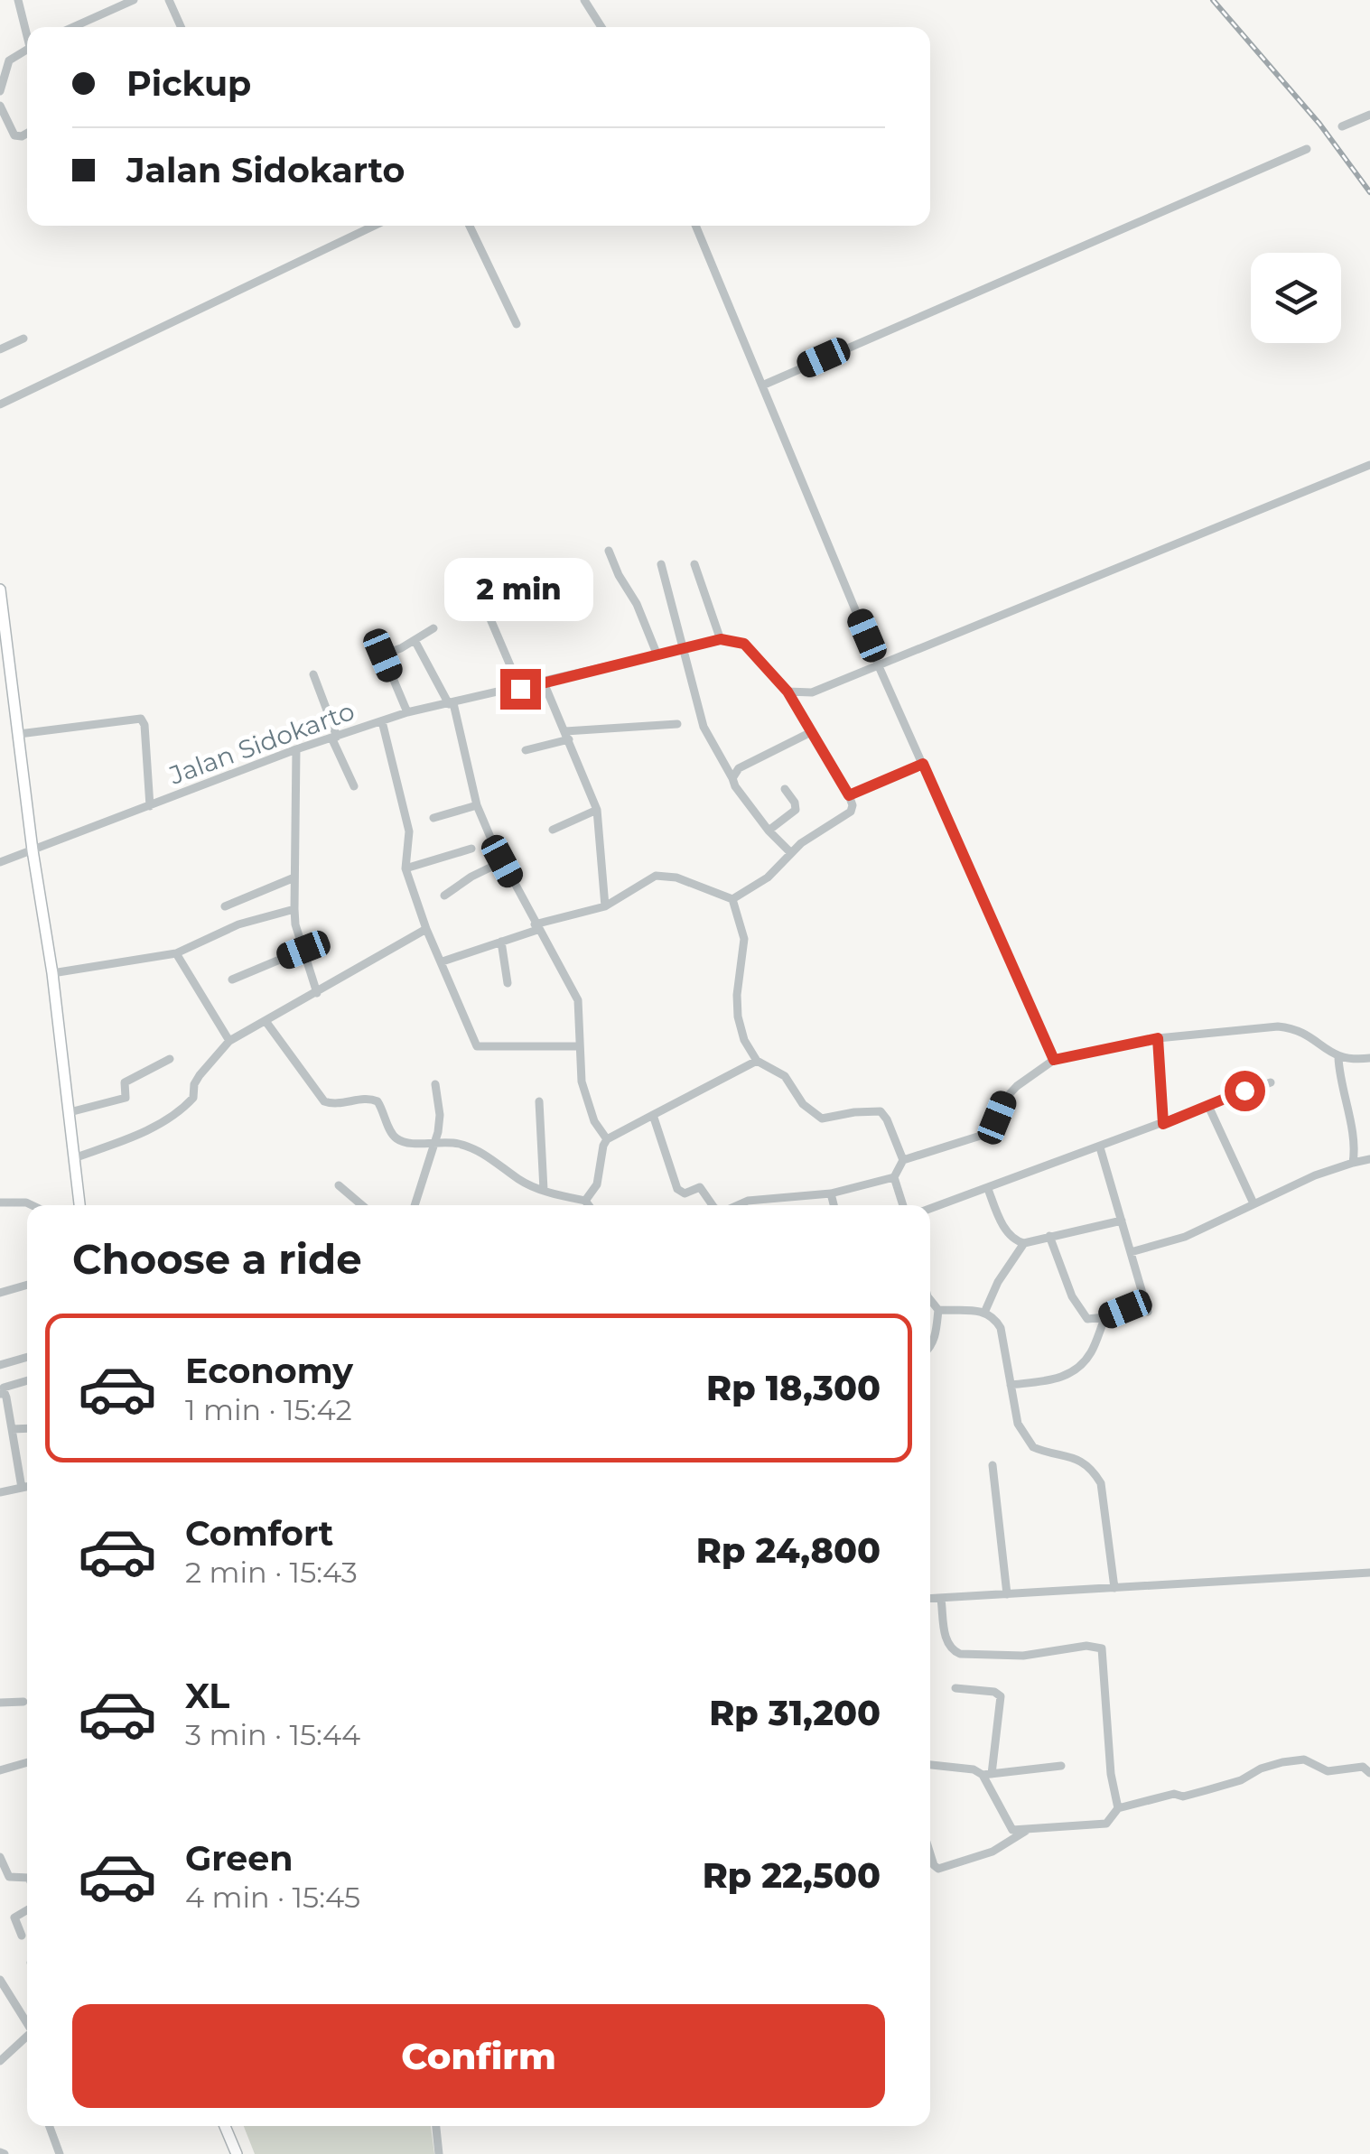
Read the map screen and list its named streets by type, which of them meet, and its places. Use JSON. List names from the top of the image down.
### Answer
{
  "streets": {
    "street": ["Jalan Sidokarto"]
  },
  "page": {
    "banner": ["Pickup", "Jalan Sidokarto"],
    "bubble": "2 min",
    "heading": "Choose a ride",
    "list": [
      {
        "name": "Economy",
        "note": "1 min · 15:42",
        "value": "Rp 18,300"
      },
      {
        "name": "Comfort",
        "note": "2 min · 15:43",
        "value": "Rp 24,800"
      },
      {
        "name": "XL",
        "note": "3 min · 15:44",
        "value": "Rp 31,200"
      },
      {
        "name": "Green",
        "note": "4 min · 15:45",
        "value": "Rp 22,500"
      }
    ],
    "buttons": "Confirm"
  }
}
